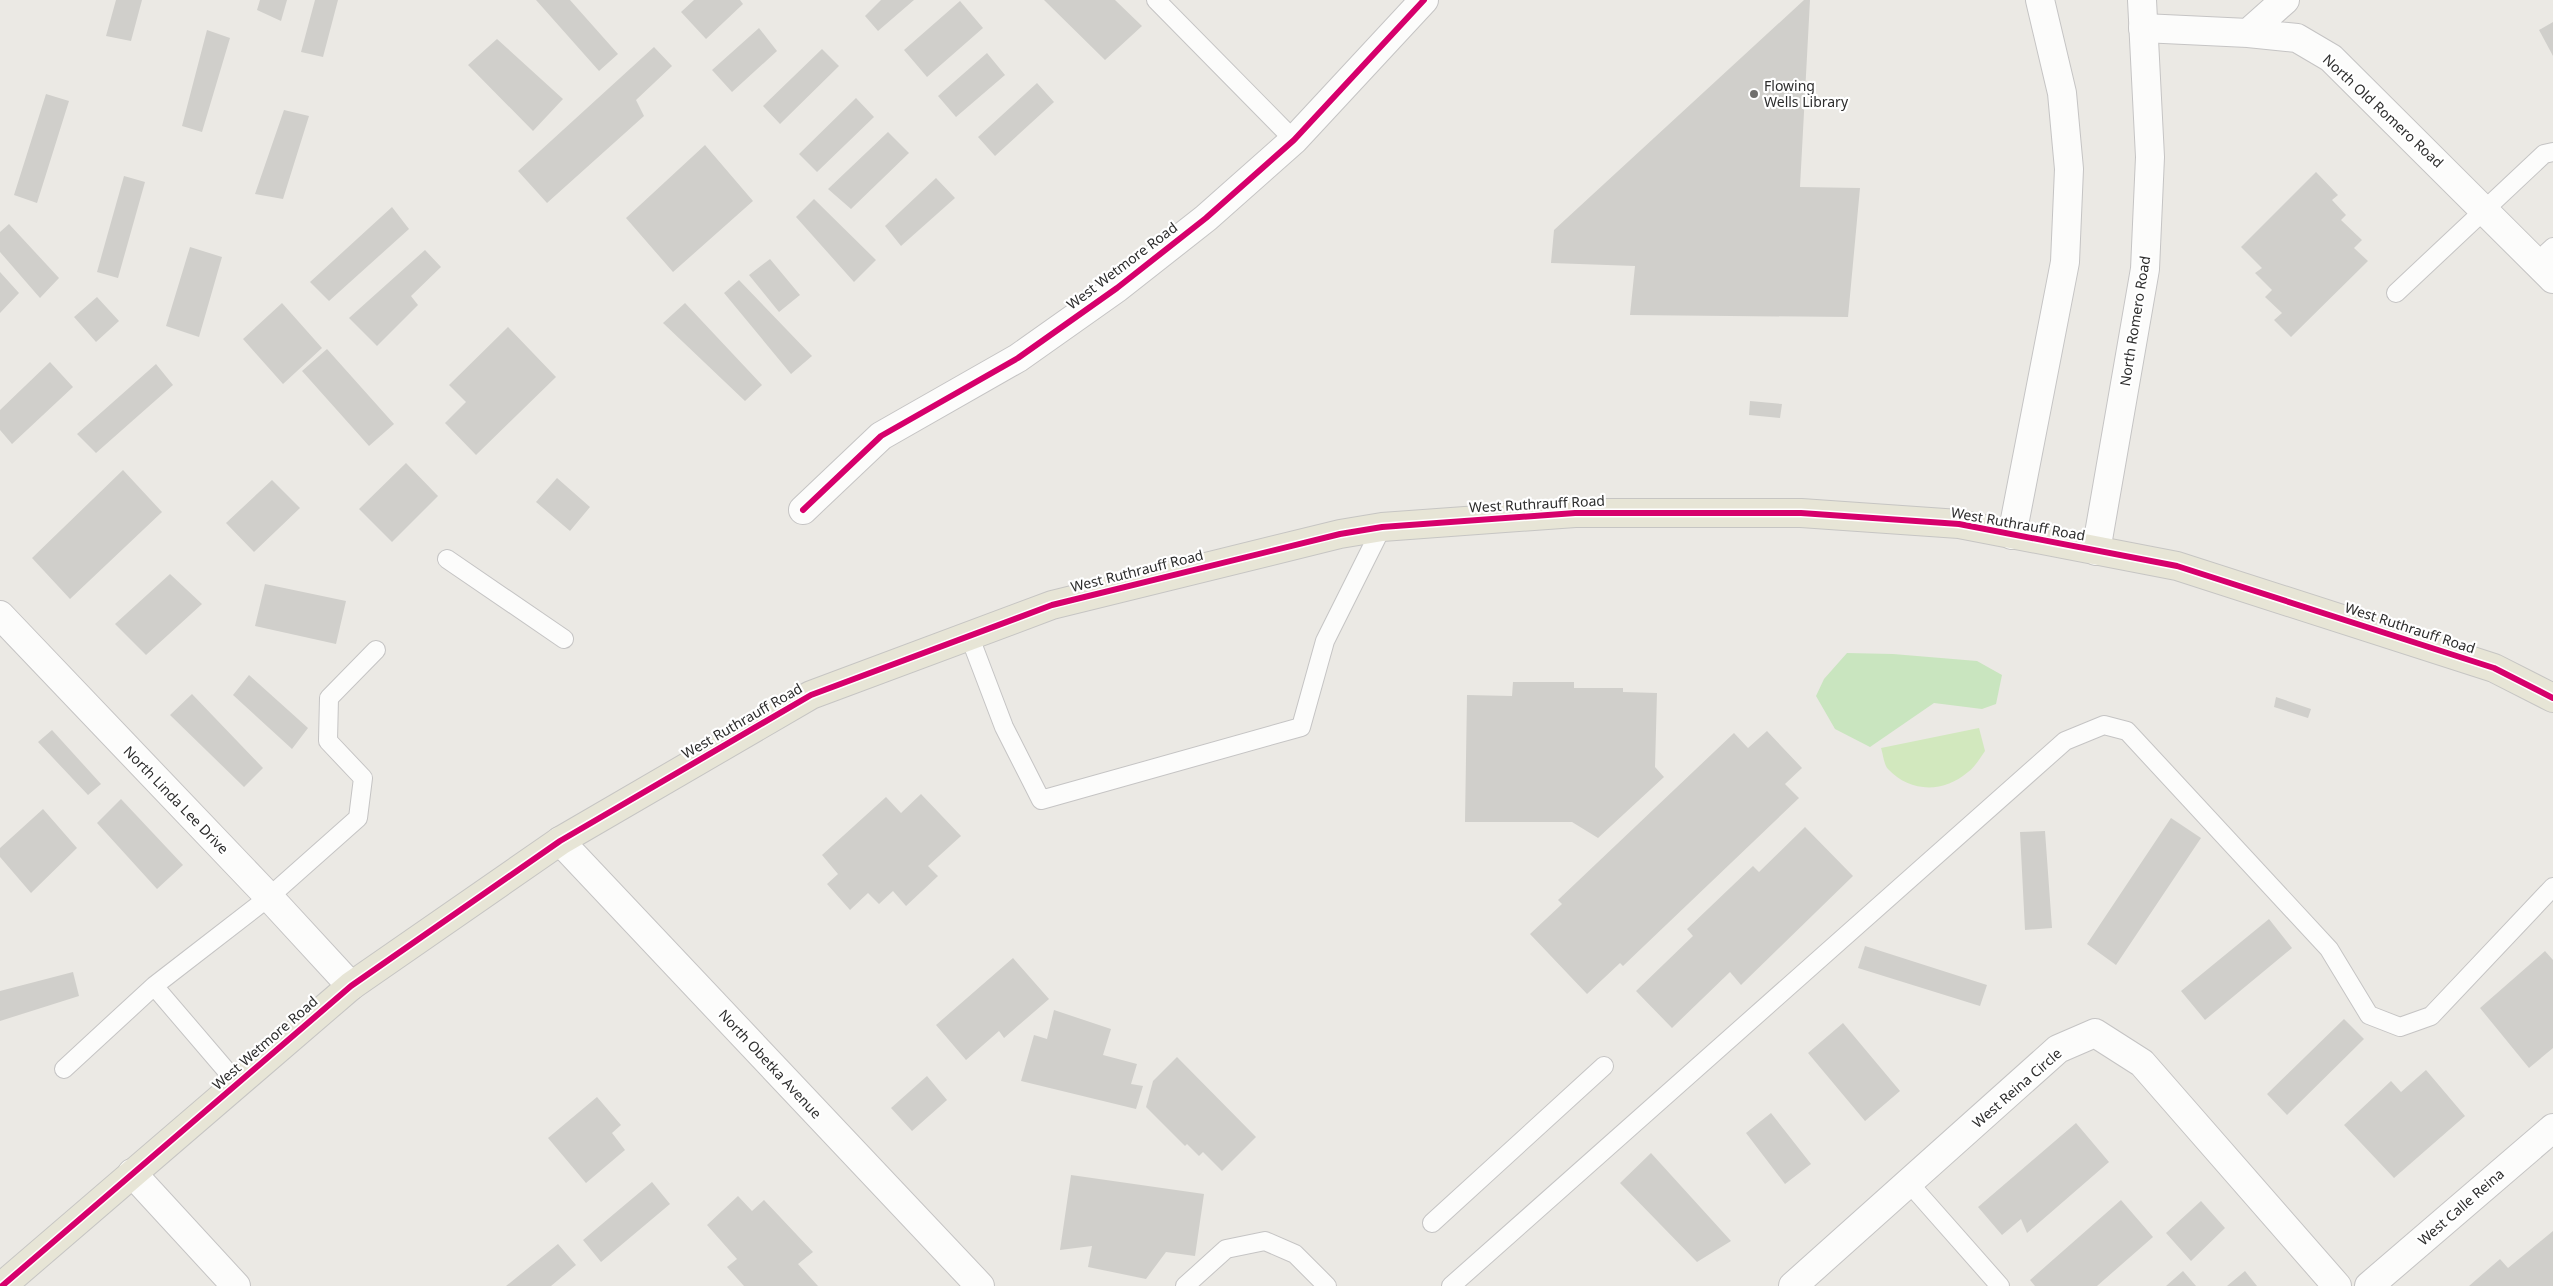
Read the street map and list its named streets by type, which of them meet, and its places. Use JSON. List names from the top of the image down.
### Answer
{
  "streets": {
    "main road": ["West Wetmore Road", "West Ruthrauff Road"],
    "street": [
      "North Old Romero Road",
      "North Romero Road",
      "North Linda Lee Drive",
      "North Obetka Avenue",
      "West Reina Circle",
      "West Calle Reina"
    ]
  },
  "crossings": [
    ["North Old Romero Road", "North Romero Road"],
    ["West Wetmore Road", "West Ruthrauff Road"],
    ["West Wetmore Road", "North Linda Lee Drive"],
    ["West Wetmore Road", "North Obetka Avenue"],
    ["North Romero Road", "West Ruthrauff Road"],
    ["West Ruthrauff Road", "North Obetka Avenue"]
  ],
  "places": ["Flowing Wells Library"]
}
